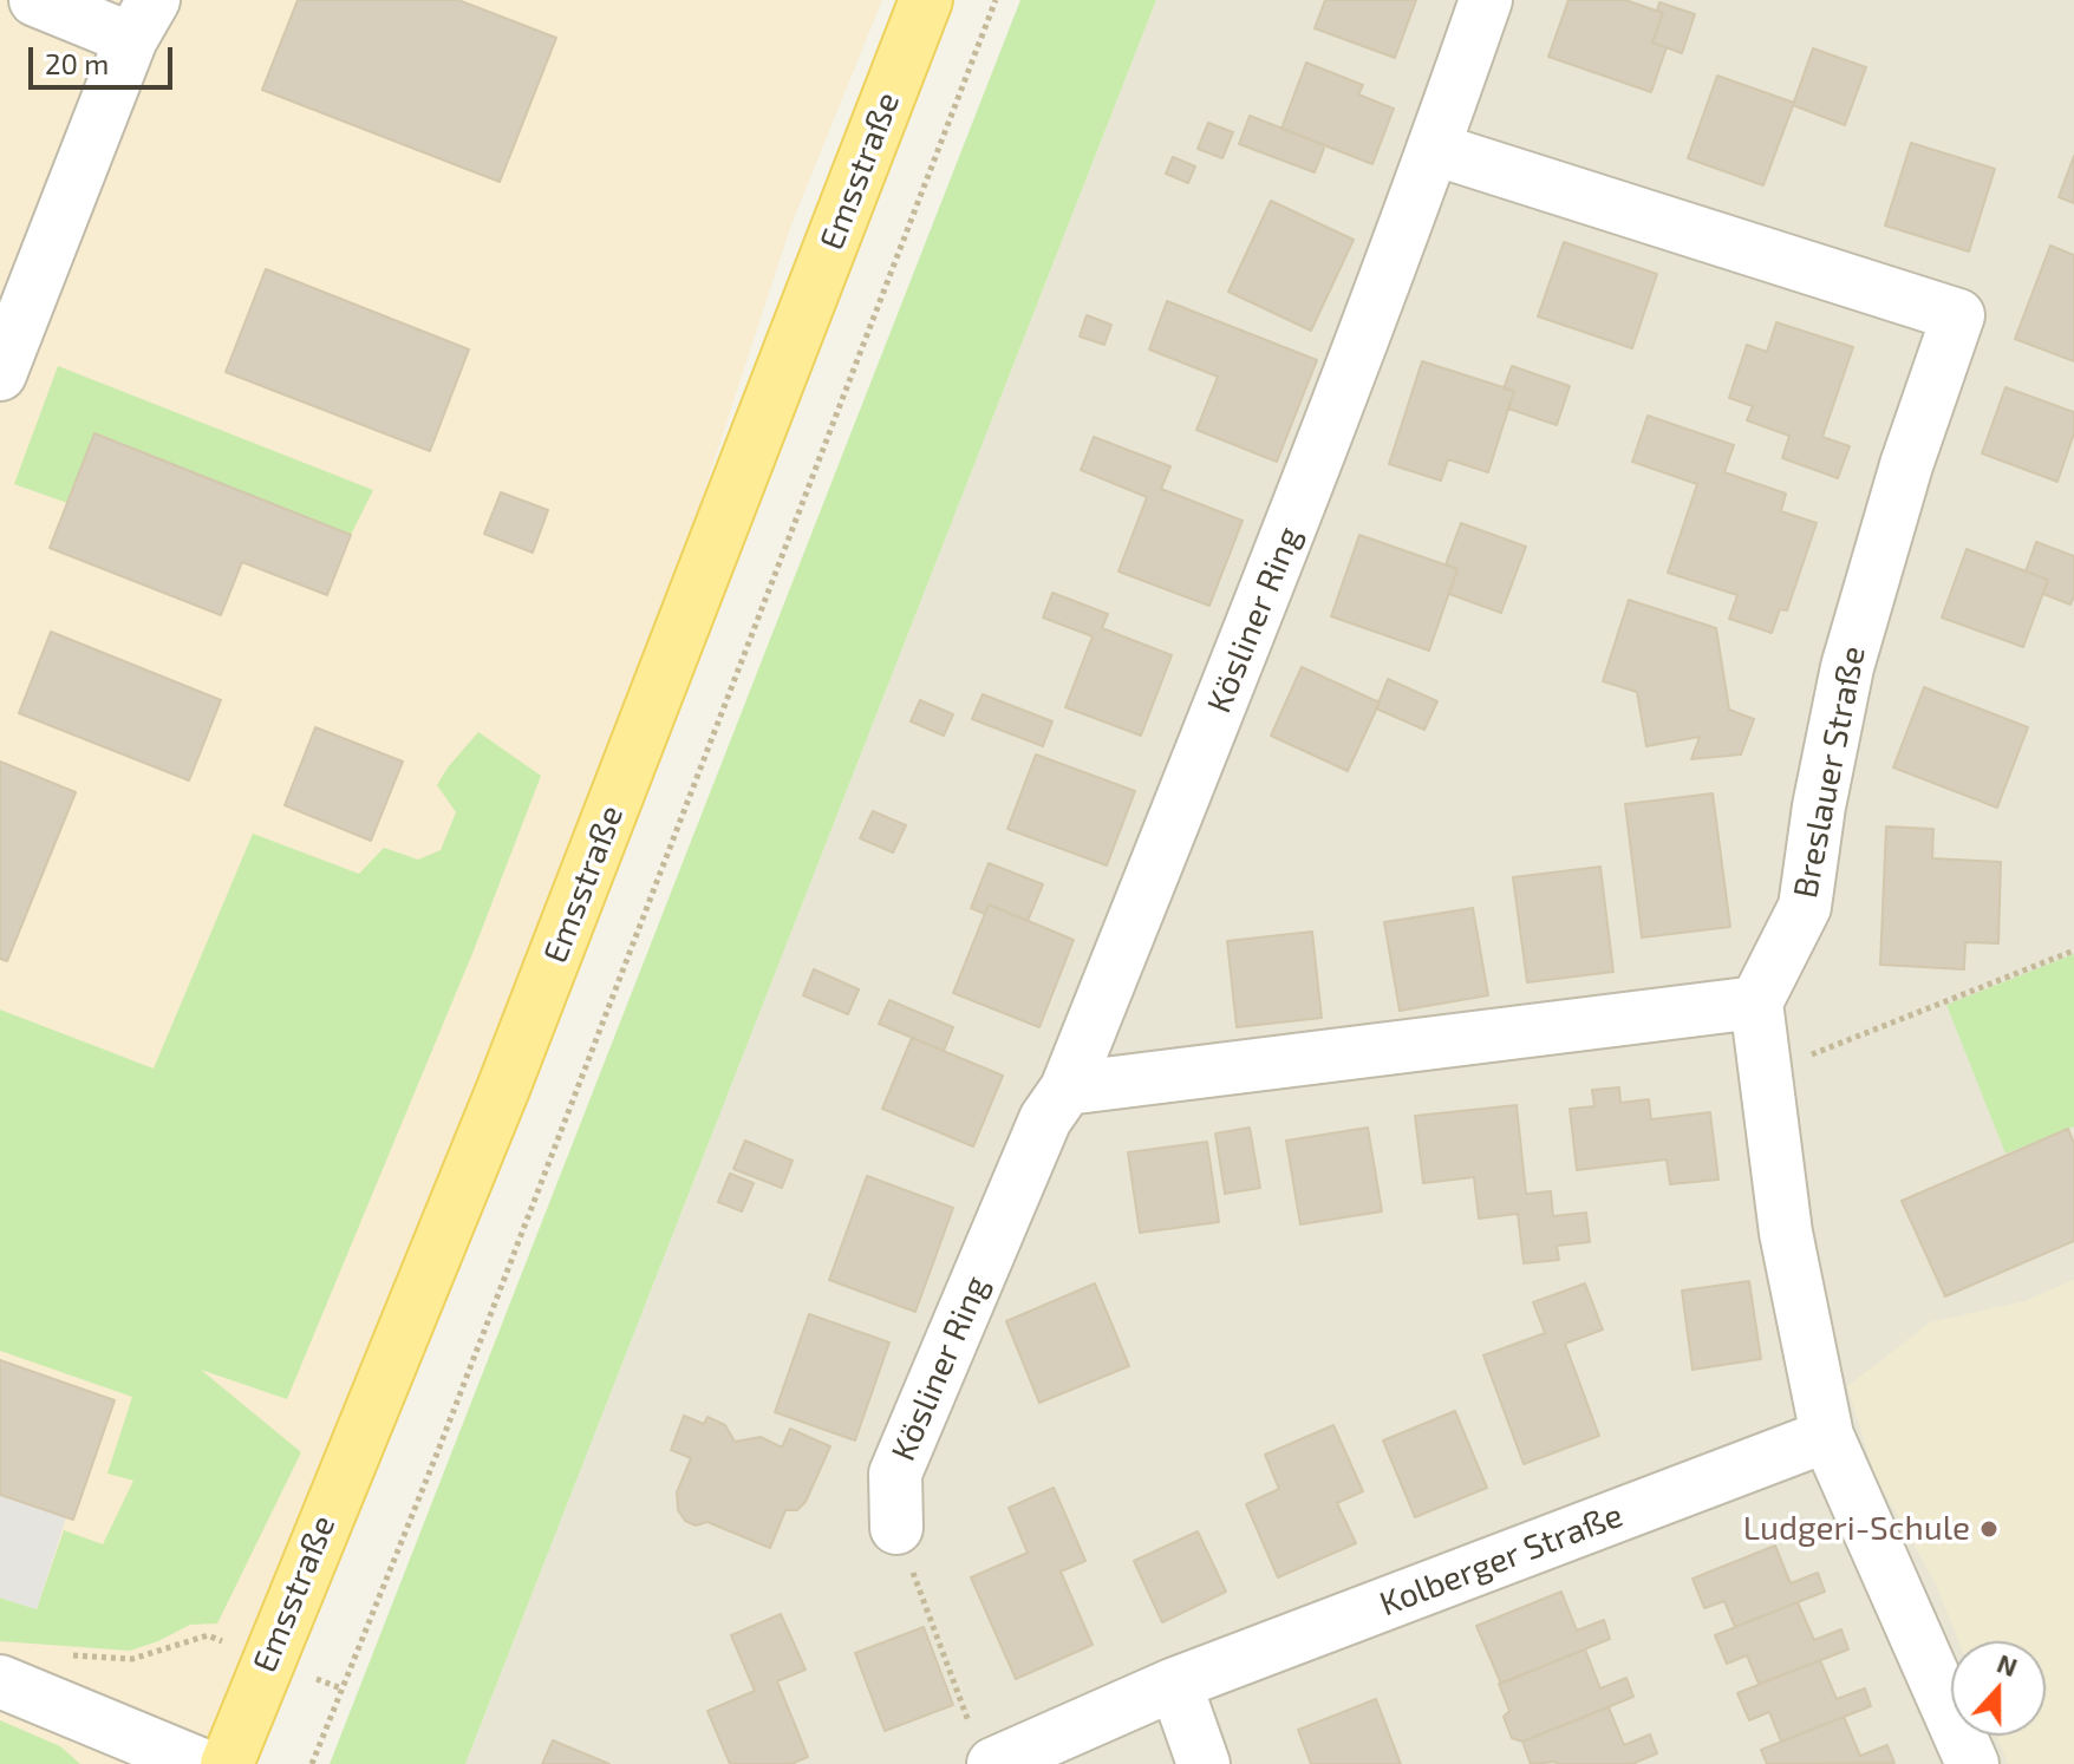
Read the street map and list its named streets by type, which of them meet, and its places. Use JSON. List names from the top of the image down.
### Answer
{
  "streets": {
    "main road": ["Emsstraße"],
    "street": ["Kösliner Ring", "Breslauer Straße", "Kolberger Straße"]
  },
  "crossings": [
    ["Kösliner Ring", "Breslauer Straße"]
  ],
  "places": ["Ludgeri-Schule"],
  "scale_bar": "20 m",
  "north": "top"
}
